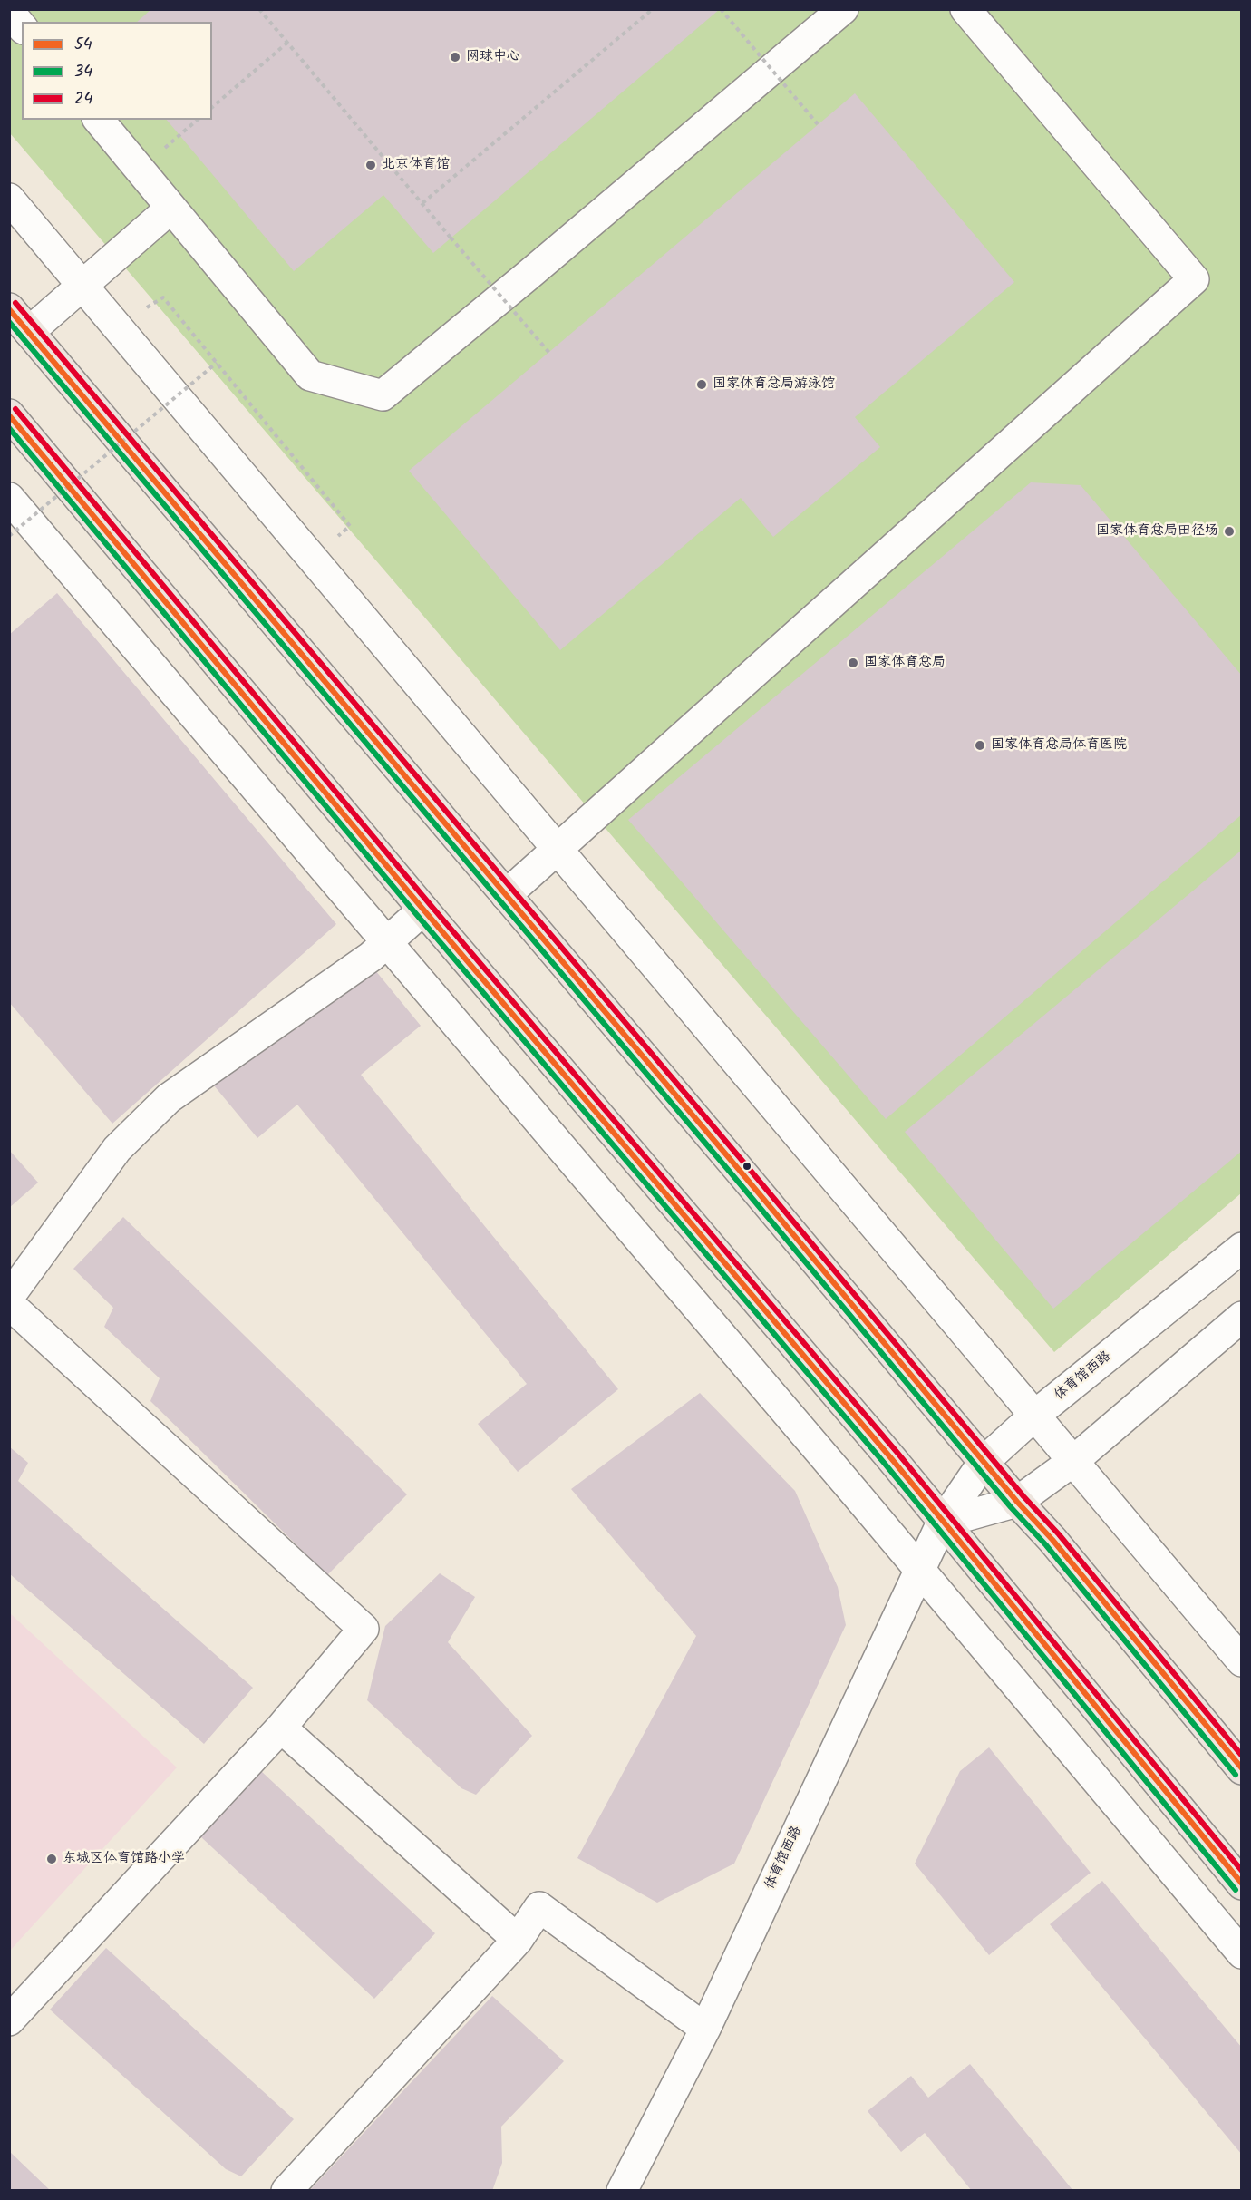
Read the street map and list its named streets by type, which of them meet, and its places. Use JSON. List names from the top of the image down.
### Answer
{
  "streets": {
    "street": ["体育馆西路"]
  },
  "places": [
    "网球中心",
    "北京体育馆",
    "国家体育总局游泳馆",
    "国家体育总局田径场",
    "国家体育总局",
    "国家体育总局体育医院",
    "东城区体育馆路小学"
  ],
  "lines": ["transit line 24", "transit line 54", "transit line 34"],
  "legend": ["54", "34", "24"]
}
